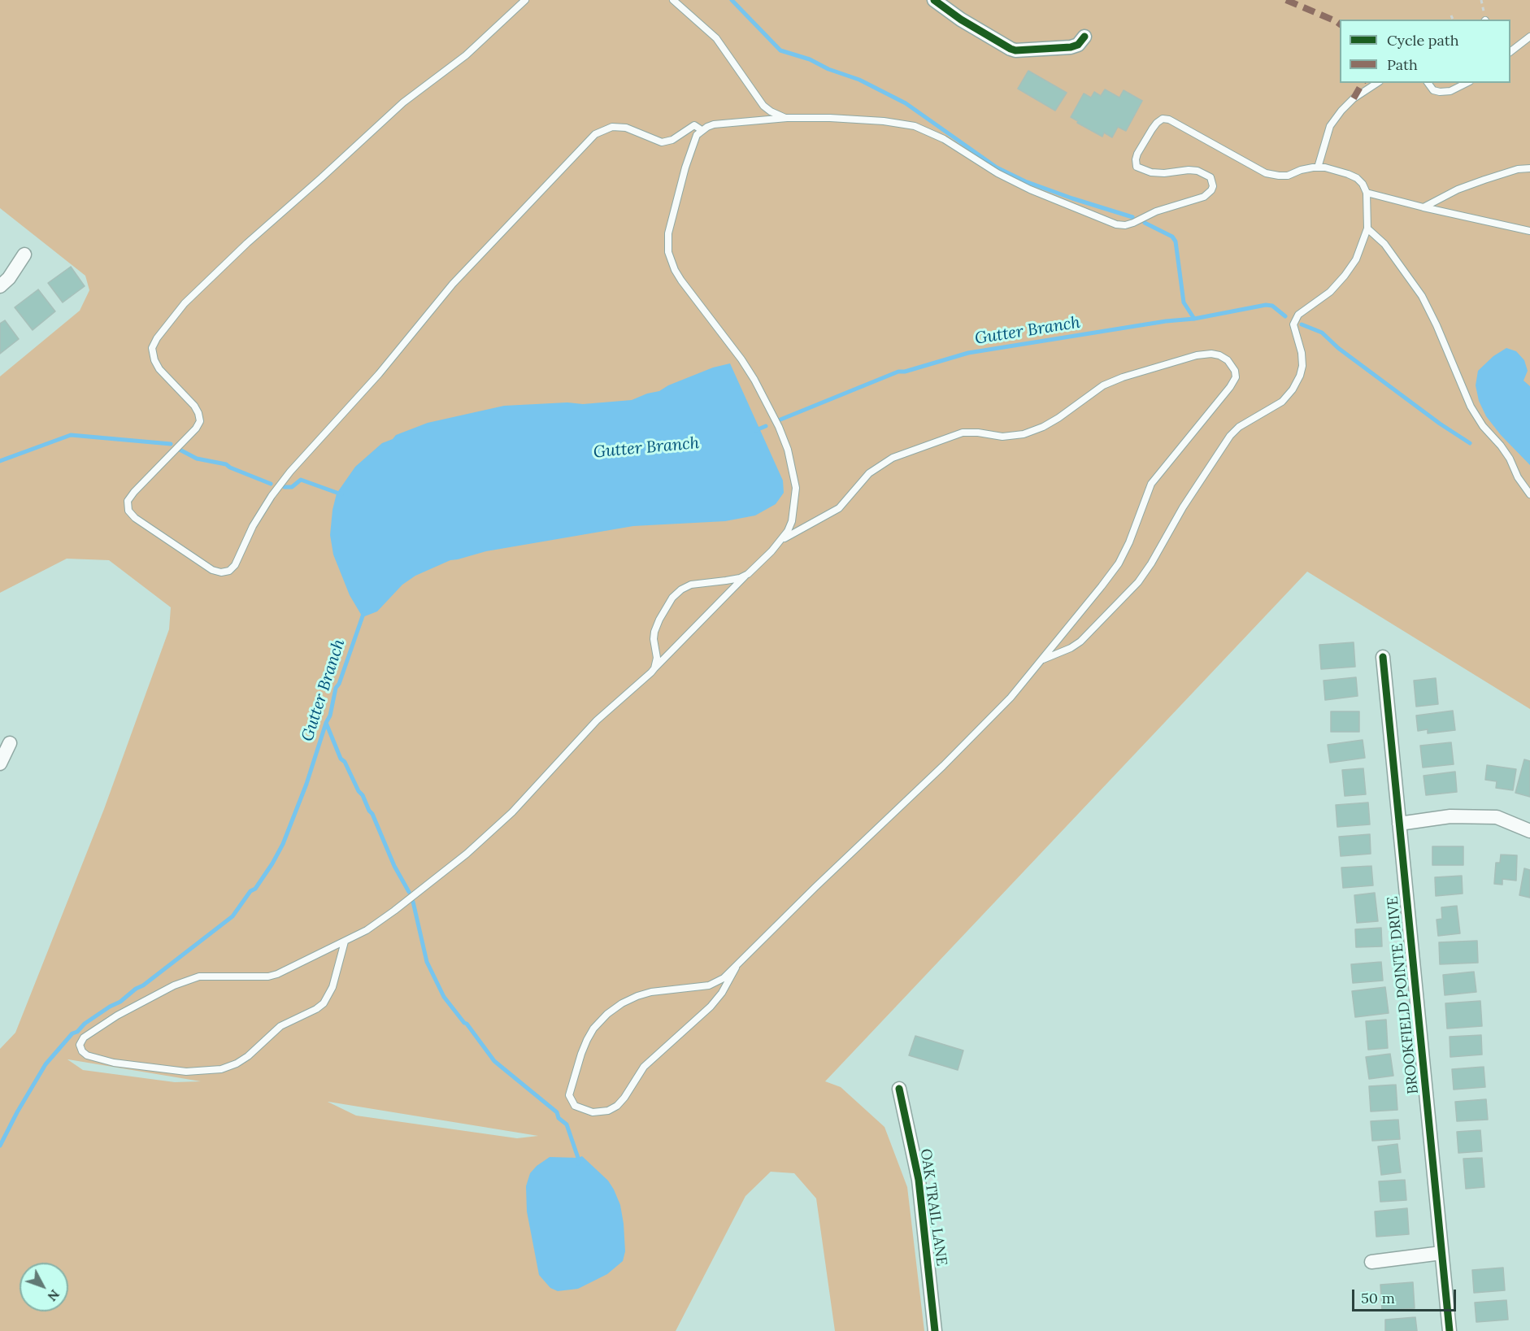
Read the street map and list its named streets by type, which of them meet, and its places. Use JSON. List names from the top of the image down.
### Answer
{
  "streets": {
    "street": ["BROOKFIELD POINTE DRIVE", "OAK TRAIL LANE"]
  },
  "water": ["Gutter Branch"],
  "legend": ["Cycle path", "Path"],
  "scale_bar": "50 m",
  "north": "bottom right"
}
